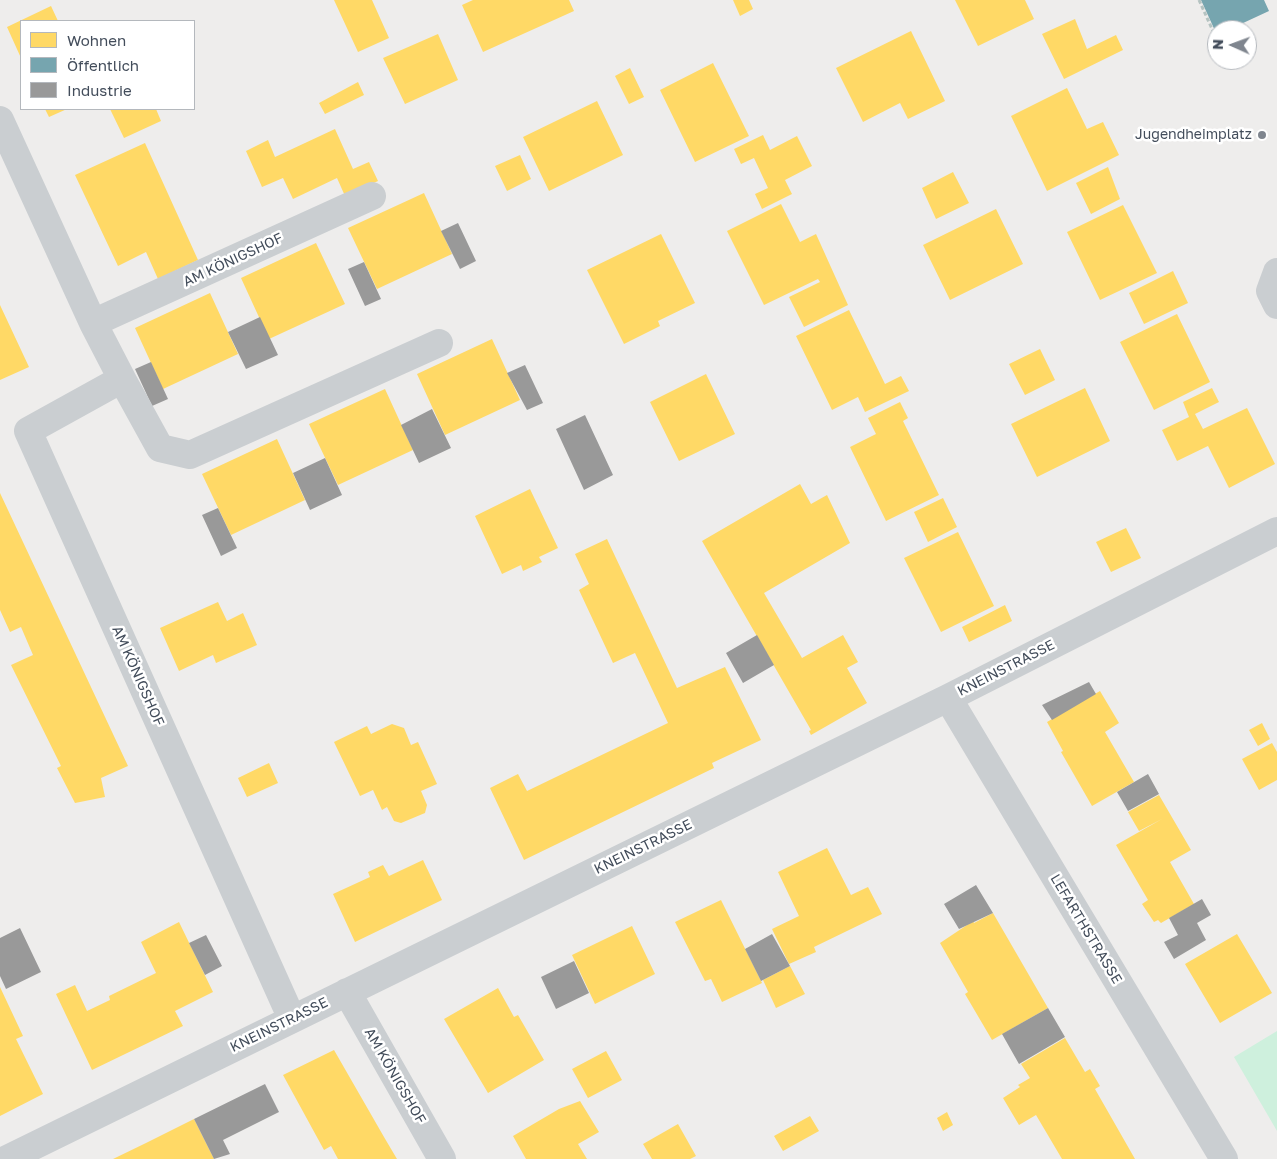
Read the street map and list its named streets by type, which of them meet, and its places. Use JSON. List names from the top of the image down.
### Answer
{
  "streets": {
    "street": ["AM KÖNIGSHOF", "KNEINSTRASSE", "LEFARTHSTRASSE"]
  },
  "crossings": [
    ["AM KÖNIGSHOF", "KNEINSTRASSE"],
    ["KNEINSTRASSE", "LEFARTHSTRASSE"]
  ],
  "places": ["Jugendheimplatz"],
  "legend": ["Wohnen", "Öffentlich", "Industrie"],
  "north": "left"
}
